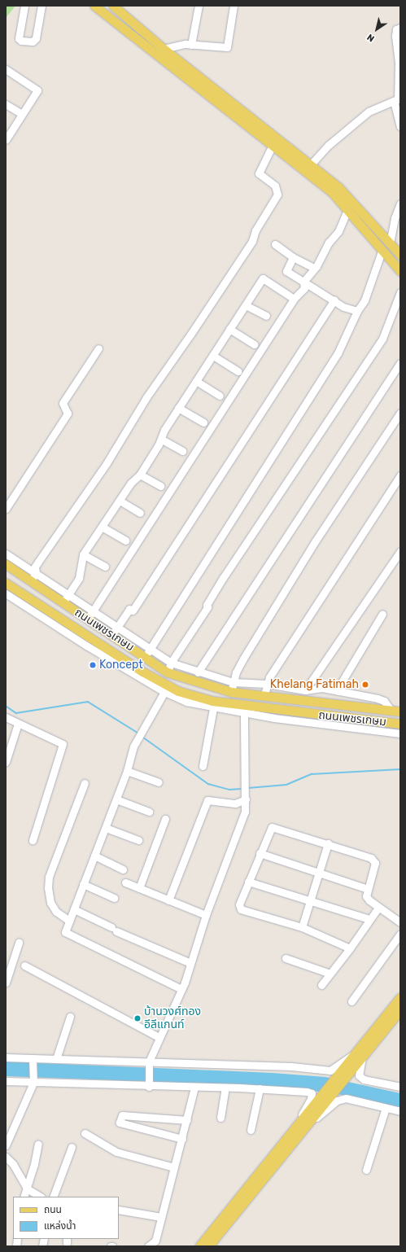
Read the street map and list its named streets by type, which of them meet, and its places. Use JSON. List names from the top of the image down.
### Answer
{
  "streets": {
    "main road": ["ถนนเพชรเกษม"]
  },
  "places": ["Koncept", "Khelang Fatimah", "บ้านวงศ์ทอง อีลีแกนท์"],
  "legend": ["ถนน", "แหล่งน้ำ"],
  "north": "bottom left"
}
